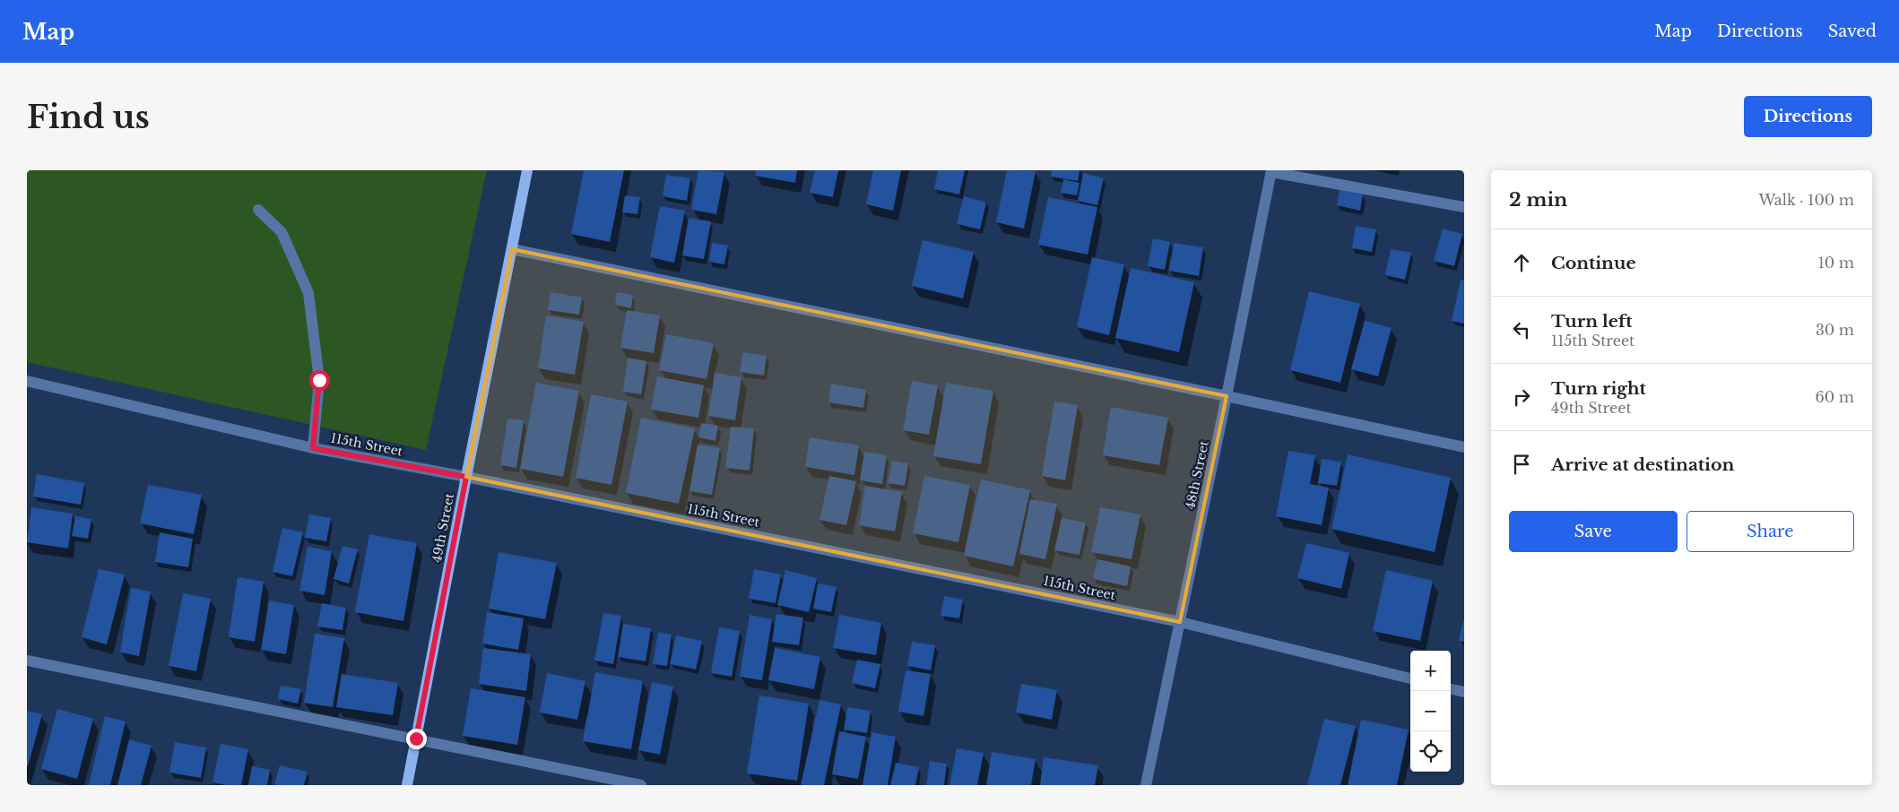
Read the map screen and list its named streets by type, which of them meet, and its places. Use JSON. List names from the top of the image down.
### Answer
{
  "streets": {
    "main road": ["49th Street"],
    "street": ["115th Street", "48th Street"]
  },
  "crossings": [
    ["115th Street", "48th Street"],
    ["115th Street", "49th Street"]
  ],
  "page": {
    "header": "Map",
    "nav": ["Map", "Directions", "Saved"],
    "buttons": [
      "Directions",
      ["Save", "Share"]
    ],
    "title": "Find us",
    "heading": ["2 min", "Walk · 100 m"],
    "list": [
      ["Continue", "10 m"],
      ["Turn left", "115th Street", "30 m"],
      ["Turn right", "49th Street", "60 m"],
      "Arrive at destination"
    ],
    "map_buttons": ["+", "−"]
  }
}
